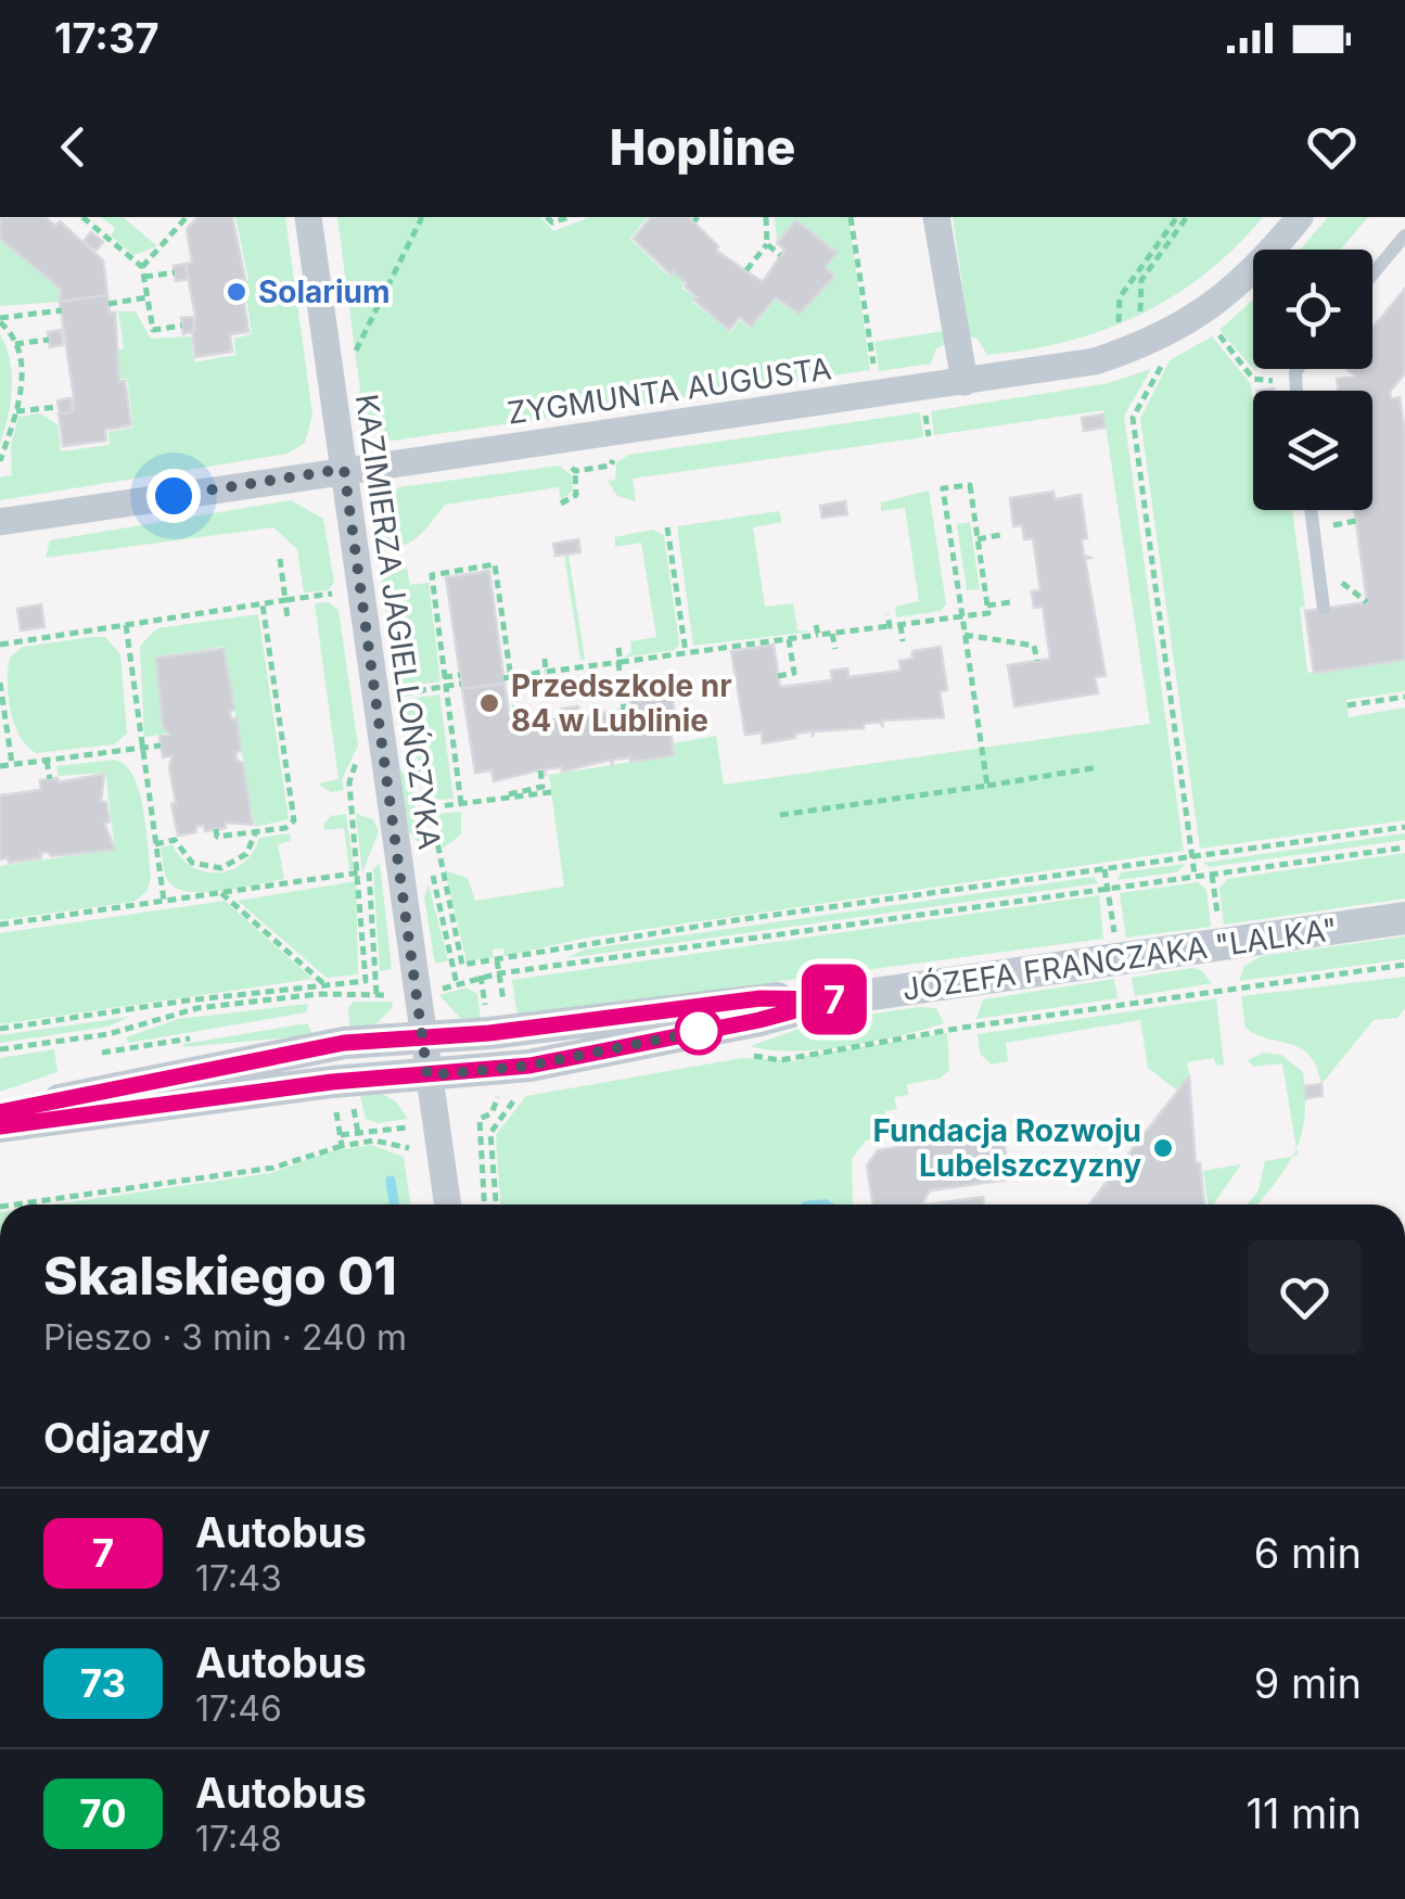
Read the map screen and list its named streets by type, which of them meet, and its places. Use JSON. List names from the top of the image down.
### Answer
{
  "streets": {
    "street": ["ZYGMUNTA AUGUSTA", "KAZIMIERZA JAGIELLOŃCZYKA", "JÓZEFA FRANCZAKA \"LALKA\""]
  },
  "crossings": [
    ["ZYGMUNTA AUGUSTA", "KAZIMIERZA JAGIELLOŃCZYKA"],
    ["KAZIMIERZA JAGIELLOŃCZYKA", "JÓZEFA FRANCZAKA \"LALKA\""]
  ],
  "places": ["Solarium", "Przedszkole nr 84 w Lublinie", "Fundacja Rozwoju Lubelszczyzny"],
  "lines": ["bus line 7"],
  "page": {
    "status": "17:37",
    "header": "Hopline",
    "on_map": "7",
    "heading": [
      ["Skalskiego 01", "Pieszo · 3 min · 240 m"],
      "Odjazdy"
    ],
    "list": [
      {
        "mark": "7",
        "name": "Autobus",
        "note": "17:43",
        "value": "6 min"
      },
      {
        "mark": "73",
        "name": "Autobus",
        "note": "17:46",
        "value": "9 min"
      },
      {
        "mark": "70",
        "name": "Autobus",
        "note": "17:48",
        "value": "11 min"
      }
    ]
  }
}
